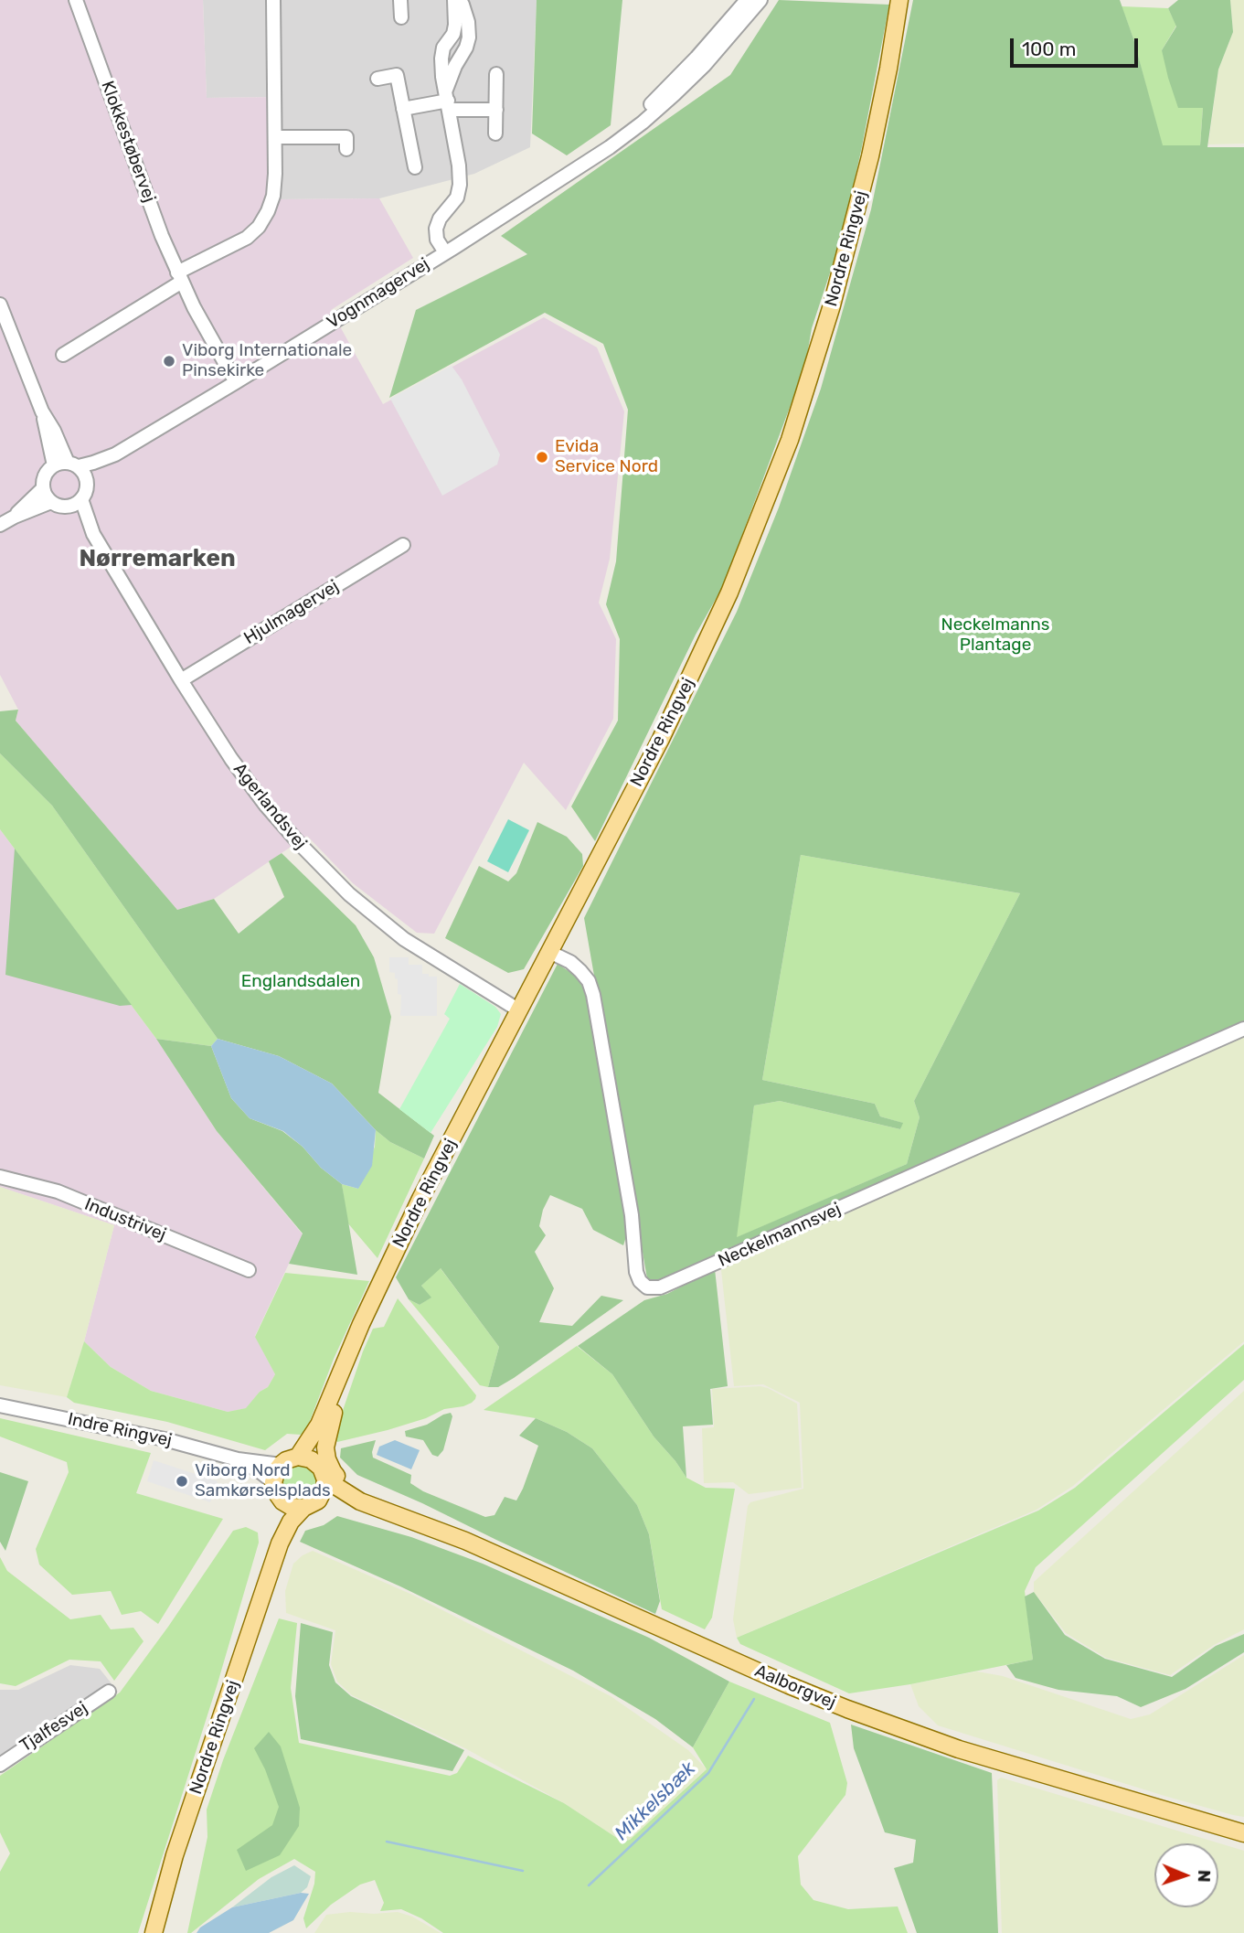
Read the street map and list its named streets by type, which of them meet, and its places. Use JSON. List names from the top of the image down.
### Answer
{
  "streets": {
    "main road": ["Nordre Ringvej", "Aalborgvej"],
    "street": [
      "Klokkestøbervej",
      "Vognmagervej",
      "Hjulmagervej",
      "Agerlandsvej",
      "Industrivej",
      "Neckelmannsvej",
      "Indre Ringvej",
      "Tjalfesvej"
    ]
  },
  "crossings": [
    ["Klokkestøbervej", "Vognmagervej"],
    ["Nordre Ringvej", "Agerlandsvej"],
    ["Nordre Ringvej", "Neckelmannsvej"],
    ["Nordre Ringvej", "Indre Ringvej"],
    ["Nordre Ringvej", "Aalborgvej"],
    ["Vognmagervej", "Agerlandsvej"],
    ["Hjulmagervej", "Agerlandsvej"],
    ["Indre Ringvej", "Aalborgvej"]
  ],
  "districts": ["Nørremarken"],
  "water": ["Mikkelsbæk"],
  "parks": ["Neckelmanns Plantage", "Englandsdalen"],
  "places": ["Viborg Internationale Pinsekirke", "Evida Service Nord", "Viborg Nord Samkørselsplads"],
  "scale_bar": "100 m",
  "north": "right"
}
